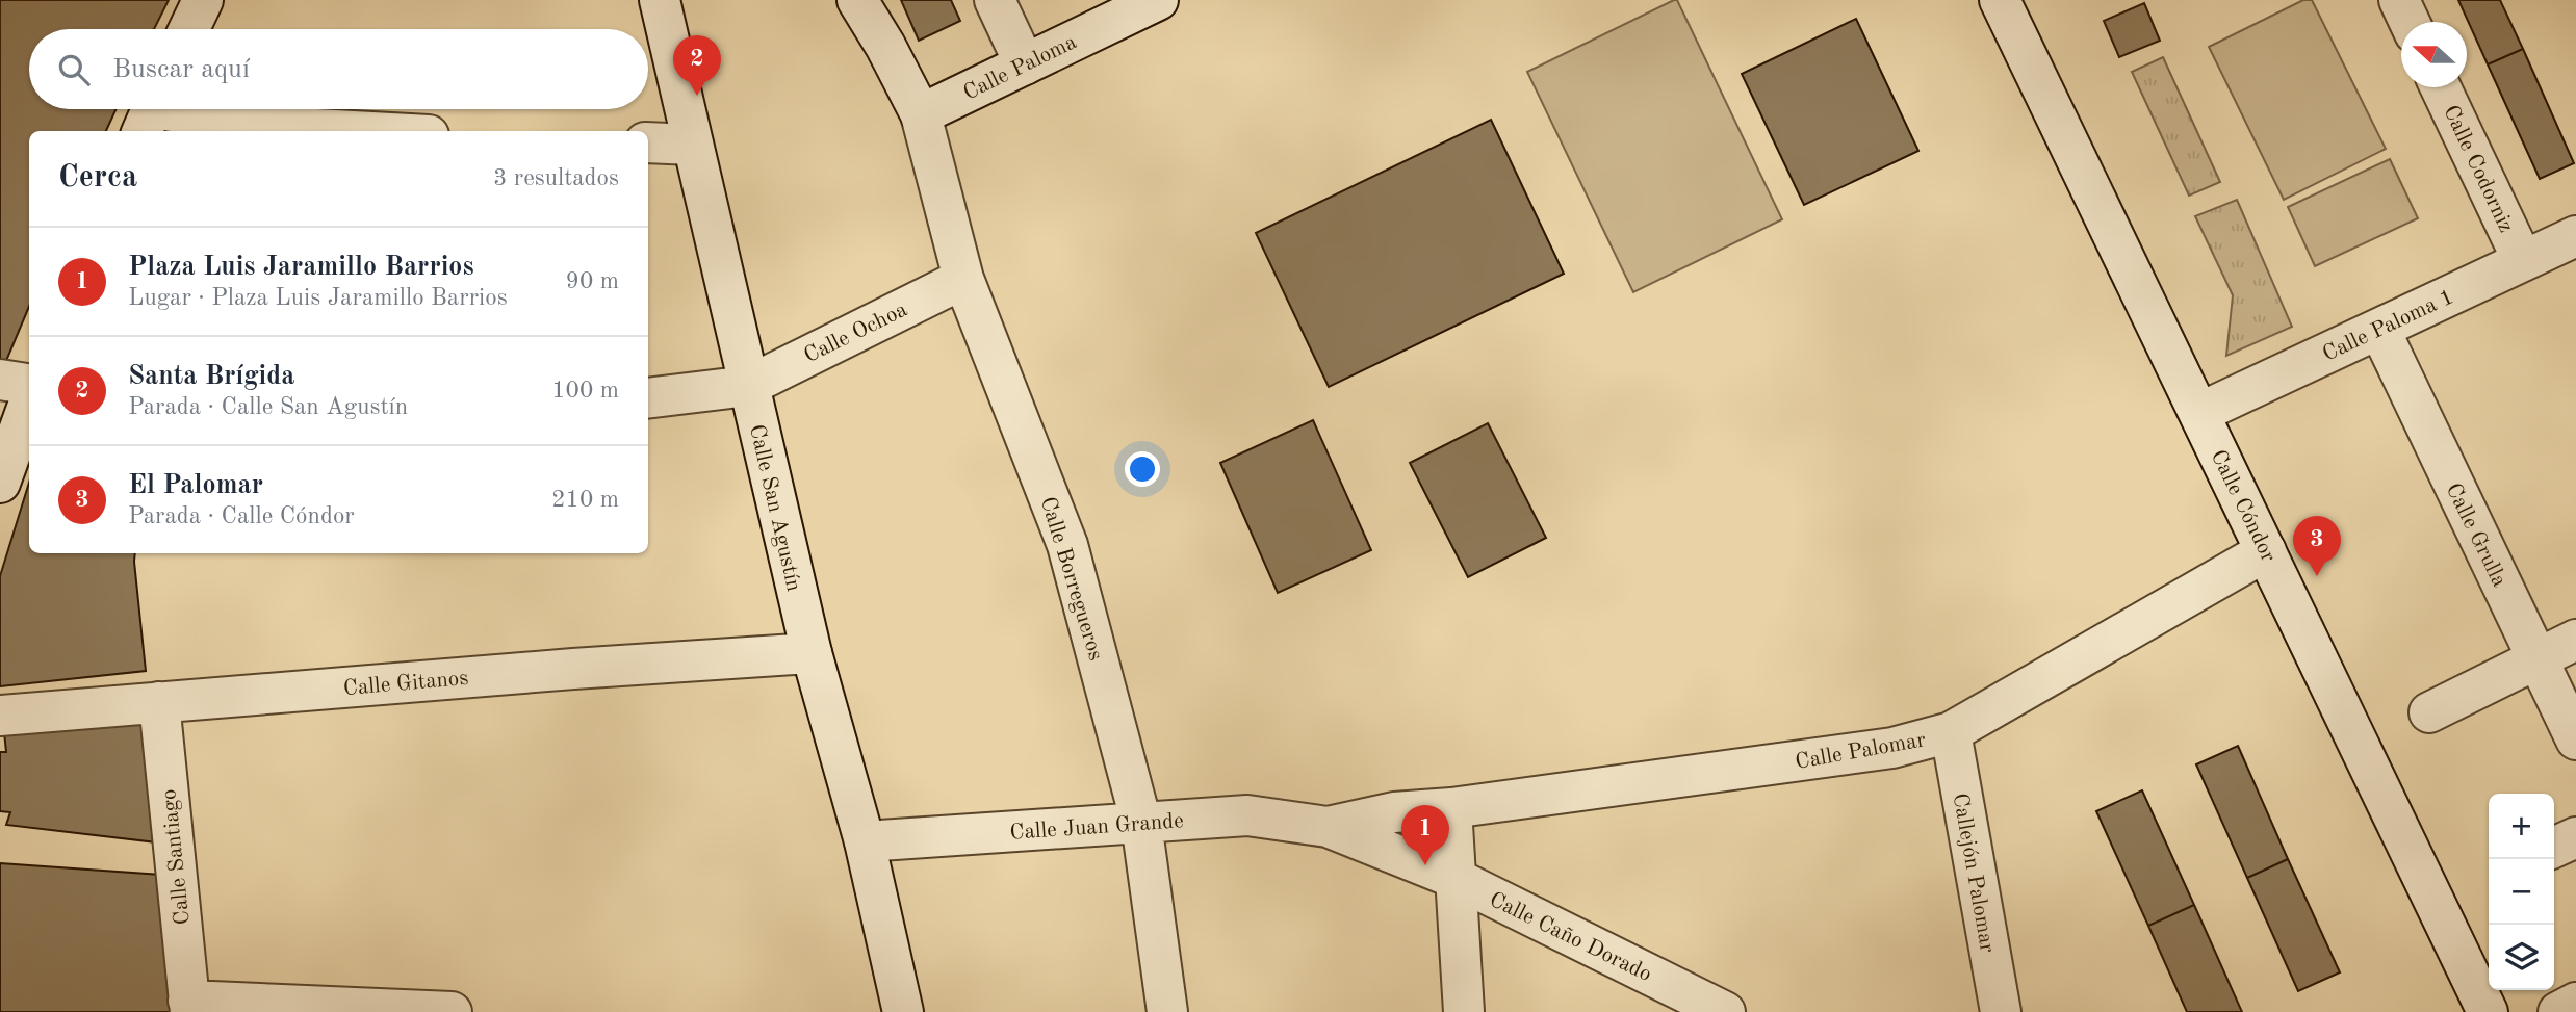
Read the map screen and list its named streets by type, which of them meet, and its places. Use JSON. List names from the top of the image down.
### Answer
{
  "streets": {
    "street": [
      "Calle Paloma",
      "Calle Codorniz",
      "Calle Paloma 1",
      "Calle Ochoa",
      "Calle Cóndor",
      "Calle San Agustín",
      "Calle Grulla",
      "Calle Borregueros",
      "Calle Gitanos",
      "Calle Palomar",
      "Calle Juan Grande",
      "Calle Santiago",
      "Callejón Palomar",
      "Calle Caño Dorado"
    ]
  },
  "crossings": [
    ["Calle Paloma", "Calle Borregueros"],
    ["Calle Codorniz", "Calle Paloma 1"],
    ["Calle Paloma 1", "Calle Cóndor"],
    ["Calle Paloma 1", "Calle Grulla"],
    ["Calle Ochoa", "Calle San Agustín"],
    ["Calle Ochoa", "Calle Borregueros"],
    ["Calle Cóndor", "Calle Palomar"],
    ["Calle San Agustín", "Calle Gitanos"],
    ["Calle San Agustín", "Calle Juan Grande"],
    ["Calle Borregueros", "Calle Juan Grande"],
    ["Calle Gitanos", "Calle Santiago"],
    ["Calle Palomar", "Calle Juan Grande"],
    ["Calle Palomar", "Callejón Palomar"],
    ["Calle Palomar", "Calle Caño Dorado"],
    ["Calle Juan Grande", "Calle Caño Dorado"]
  ],
  "north": "left",
  "page": {
    "search": "Buscar aquí",
    "pins": ["2", "3", "1"],
    "heading": ["Cerca", "3 resultados"],
    "list": [
      {
        "mark": "1",
        "name": "Plaza Luis Jaramillo Barrios",
        "note": "Lugar · Plaza Luis Jaramillo Barrios",
        "value": "90 m"
      },
      {
        "mark": "2",
        "name": "Santa Brígida",
        "note": "Parada · Calle San Agustín",
        "value": "100 m"
      },
      {
        "mark": "3",
        "name": "El Palomar",
        "note": "Parada · Calle Cóndor",
        "value": "210 m"
      }
    ],
    "map_buttons": ["+", "−"]
  }
}
